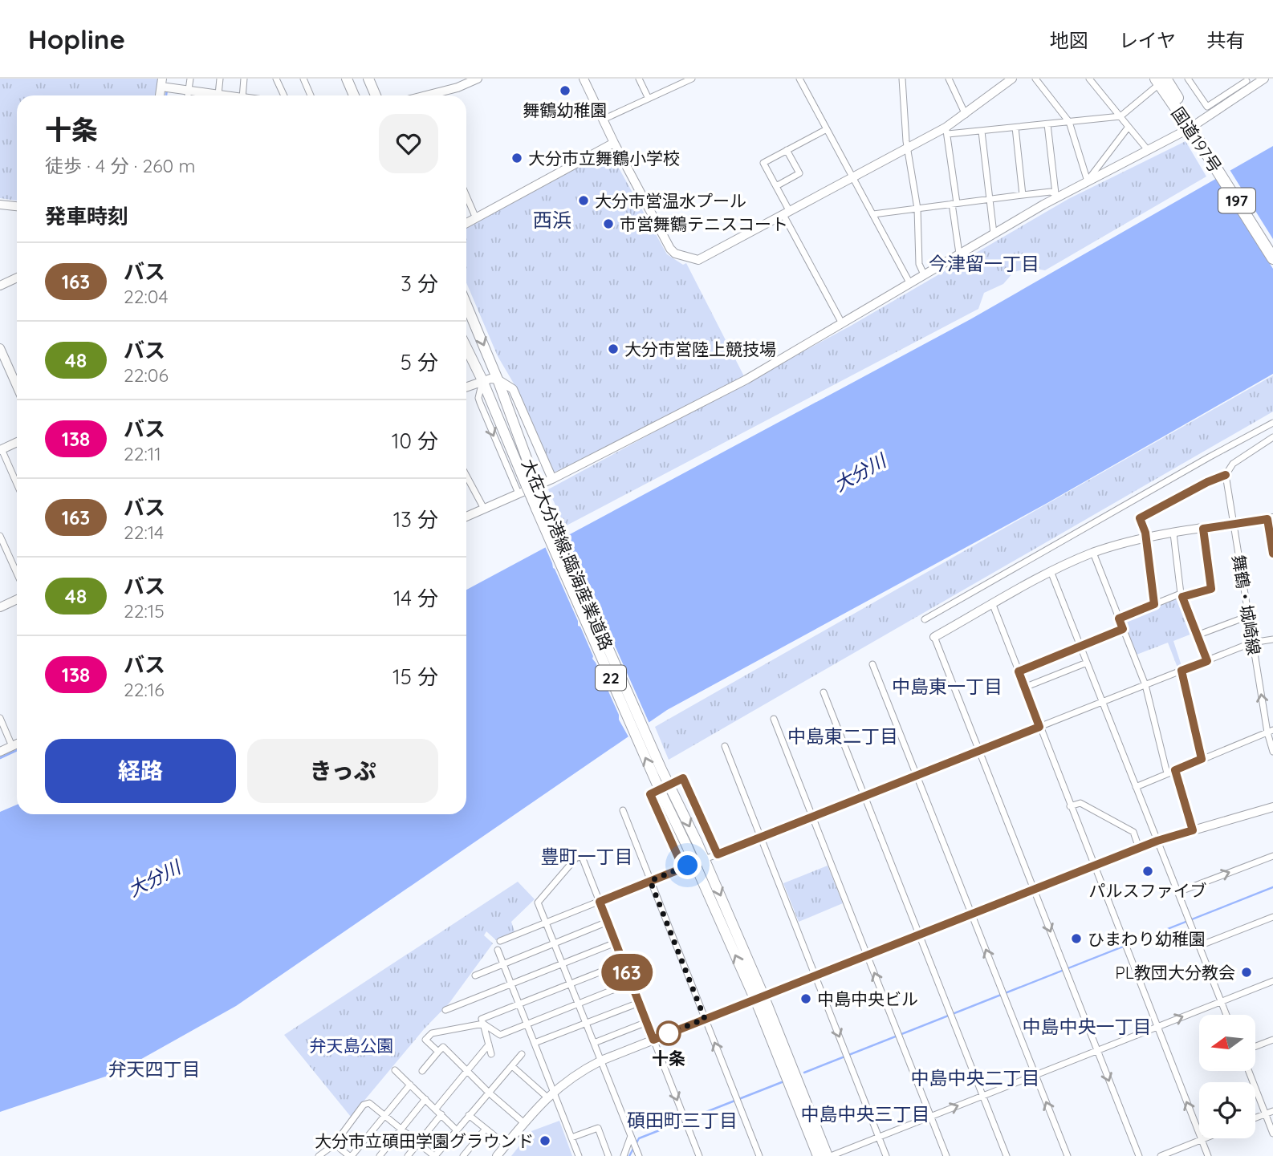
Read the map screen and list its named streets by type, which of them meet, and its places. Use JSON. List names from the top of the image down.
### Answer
{
  "streets": {
    "highway": ["国道197号", "197"],
    "main road": ["大在大分港線;臨海産業道路", "22"],
    "street": ["舞鶴・城崎線"]
  },
  "districts": [
    "西浜",
    "今津留一丁目",
    "中島東一丁目",
    "中島東二丁目",
    "豊町一丁目",
    "中島中央一丁目",
    "弁天四丁目",
    "中島中央二丁目",
    "中島中央三丁目",
    "碩田町三丁目"
  ],
  "water": ["大分川"],
  "parks": ["弁天島公園"],
  "places": [
    "舞鶴幼稚園",
    "大分市立舞鶴小学校",
    "大分市営温水プール",
    "市営舞鶴テニスコート",
    "大分市営陸上競技場",
    "パルスファイブ",
    "ひまわり幼稚園",
    "PL教団大分教会",
    "中島中央ビル",
    "十条",
    "大分市立碩田学園グラウンド"
  ],
  "lines": ["bus line 163"],
  "north": "left",
  "page": {
    "header": "Hopline",
    "nav": ["地図", "レイヤ", "共有"],
    "on_map": "163",
    "heading": [
      ["十条", "徒歩 · 4 分 · 260 m"],
      "発車時刻"
    ],
    "list": [
      {
        "mark": "163",
        "name": "バス",
        "note": "22:04",
        "value": "3 分"
      },
      {
        "mark": "48",
        "name": "バス",
        "note": "22:06",
        "value": "5 分"
      },
      {
        "mark": "138",
        "name": "バス",
        "note": "22:11",
        "value": "10 分"
      },
      {
        "mark": "163",
        "name": "バス",
        "note": "22:14",
        "value": "13 分"
      },
      {
        "mark": "48",
        "name": "バス",
        "note": "22:15",
        "value": "14 分"
      },
      {
        "mark": "138",
        "name": "バス",
        "note": "22:16",
        "value": "15 分"
      }
    ],
    "buttons": ["経路", "きっぷ"]
  }
}
